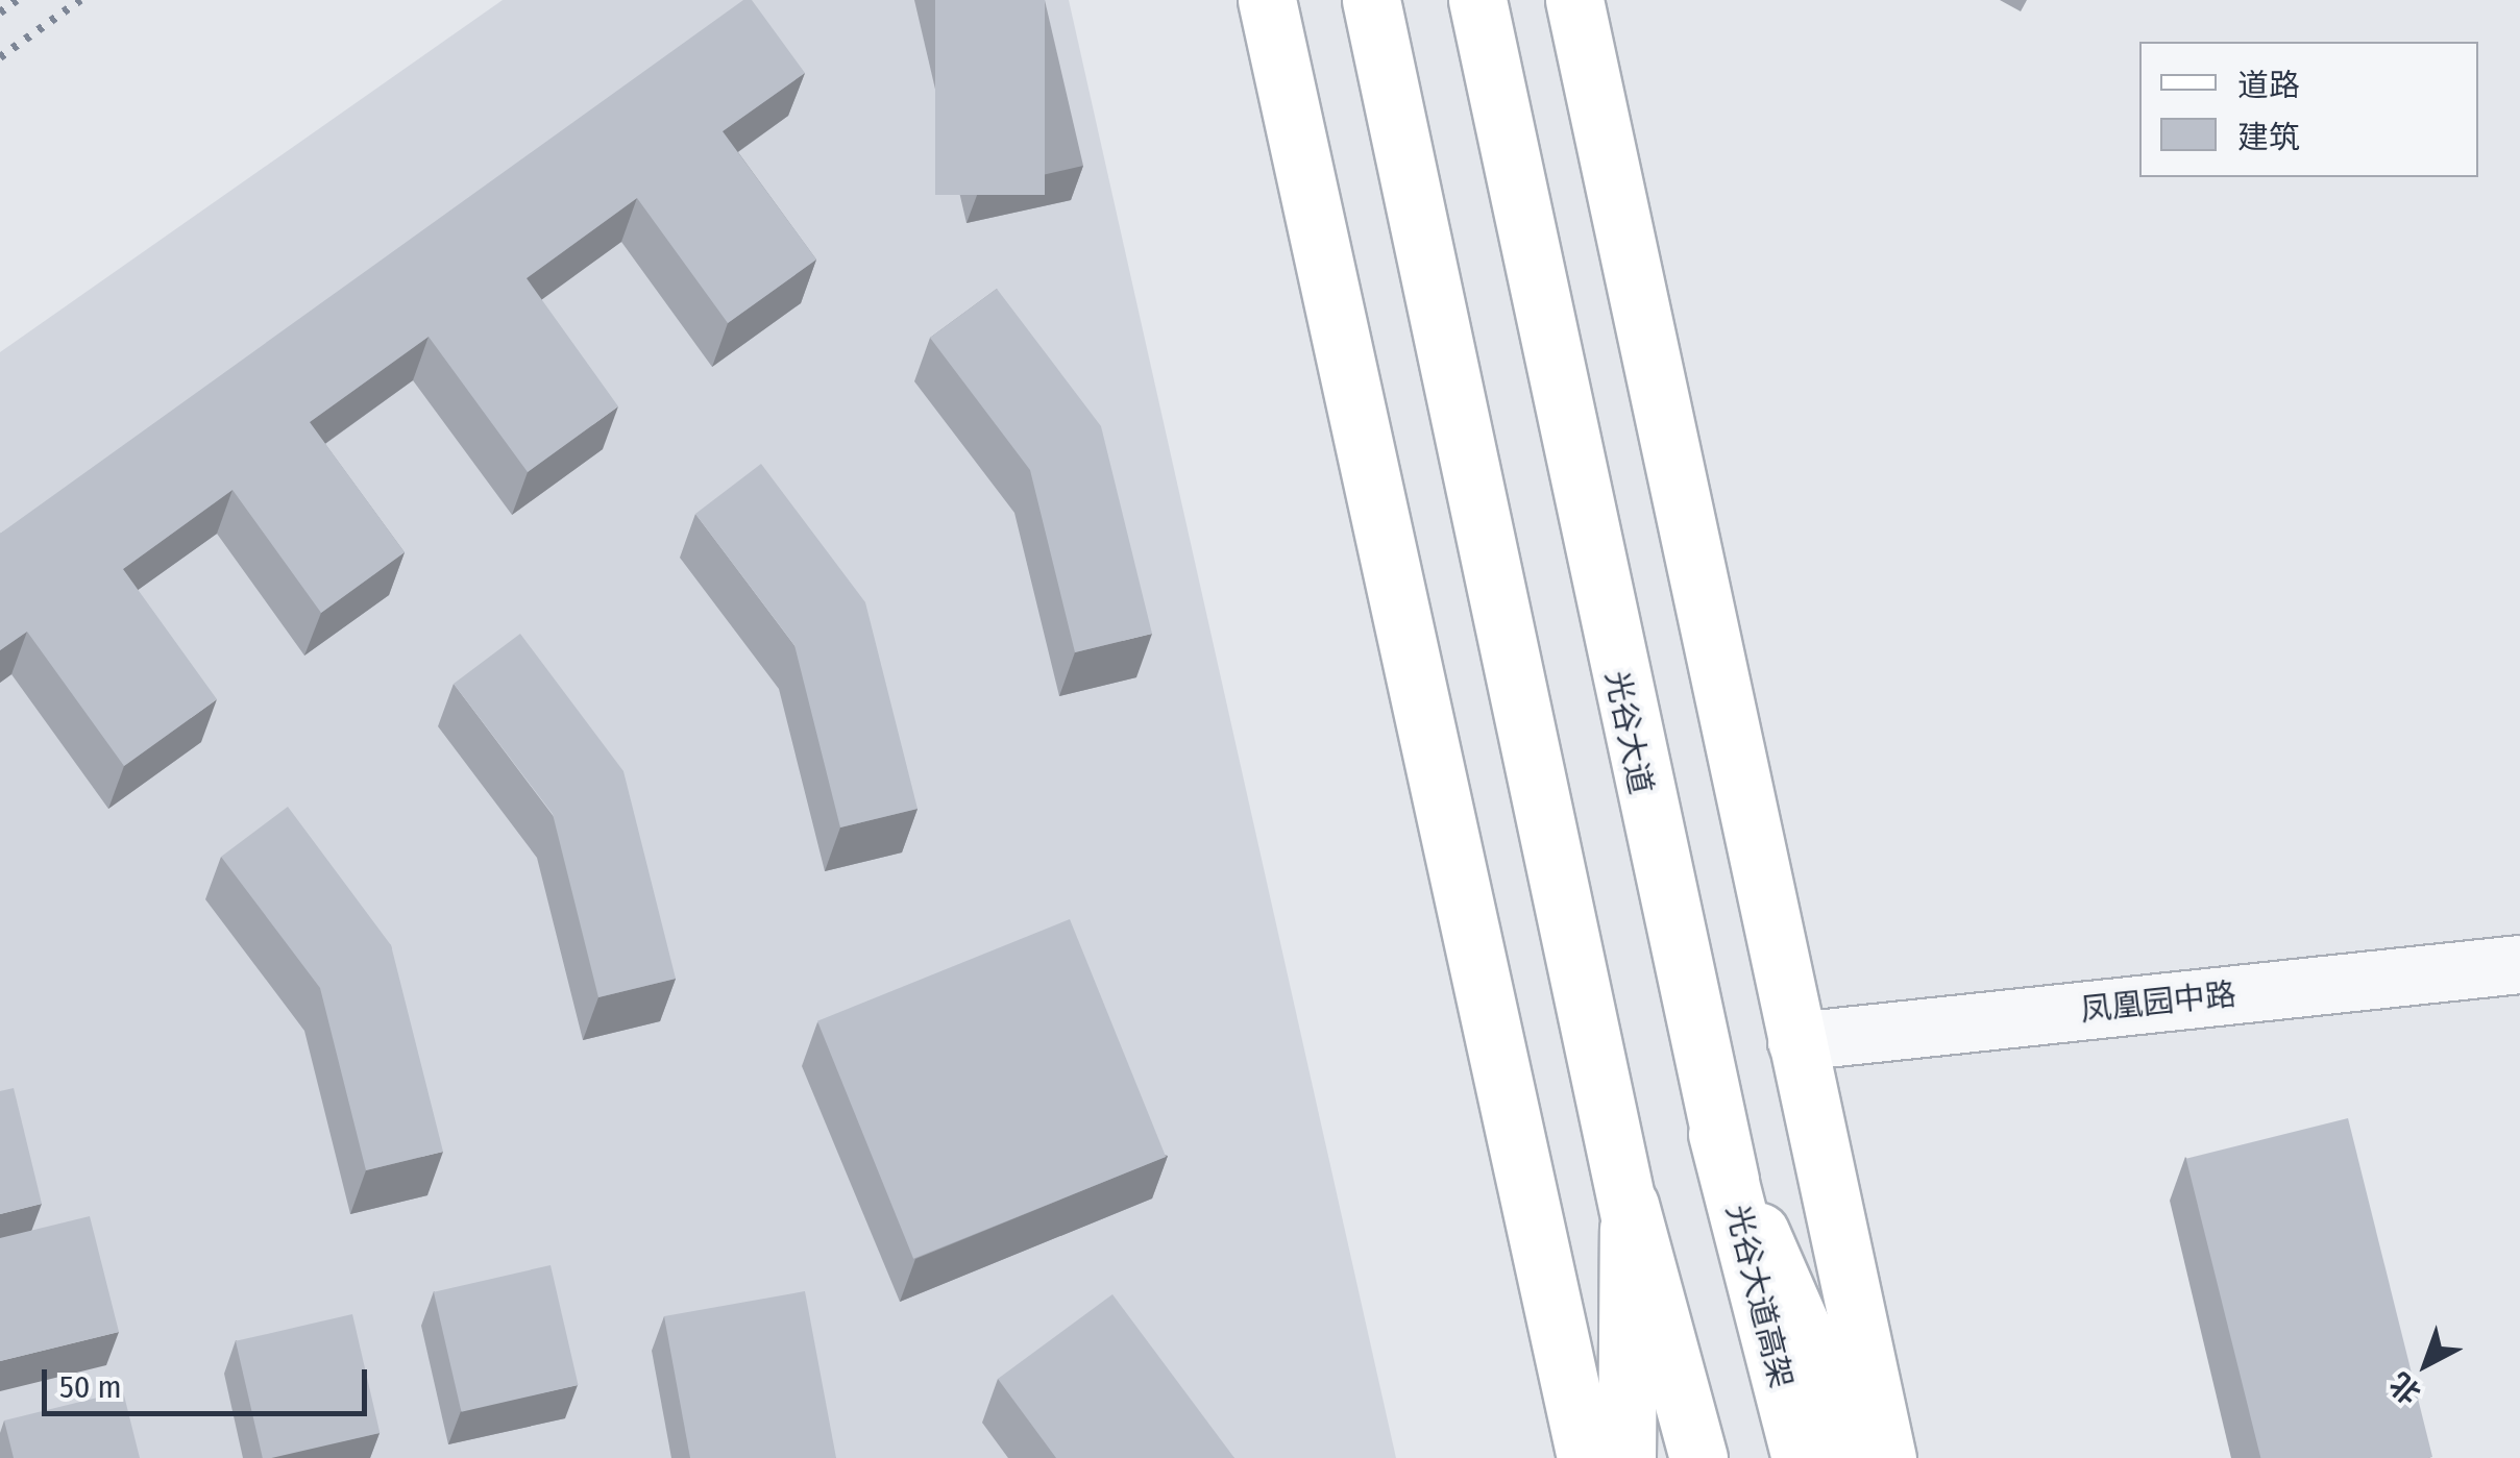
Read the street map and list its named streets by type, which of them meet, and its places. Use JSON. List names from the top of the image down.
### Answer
{
  "streets": {
    "main road": ["光谷大道", "光谷大道高架"],
    "street": ["凤凰园中路"]
  },
  "crossings": [
    ["光谷大道", "光谷大道高架"]
  ],
  "legend": ["道路", "建筑"],
  "scale_bar": "50 m",
  "north": "bottom left"
}
